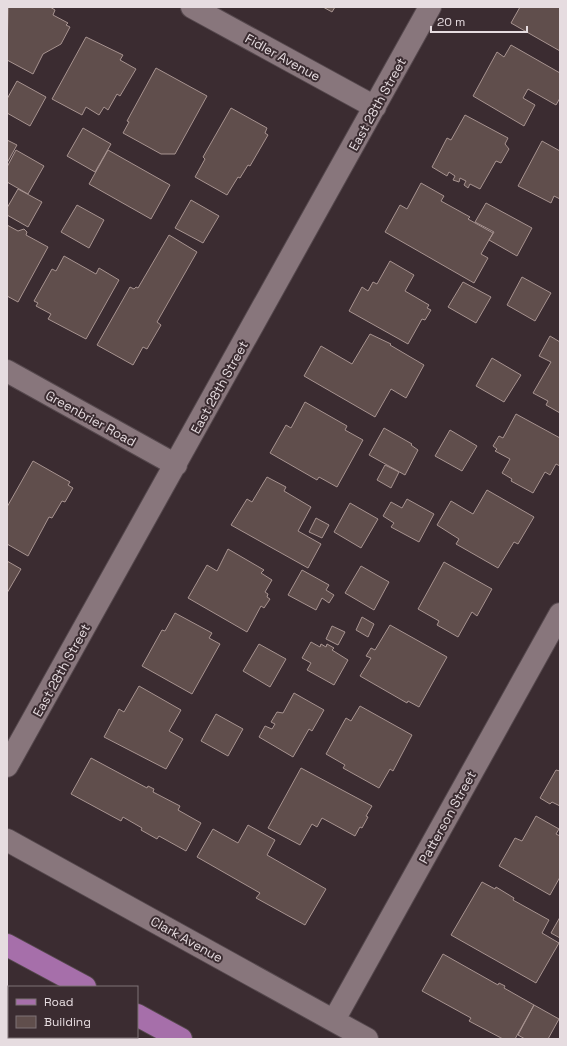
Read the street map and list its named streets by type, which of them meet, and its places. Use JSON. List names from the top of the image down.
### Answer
{
  "streets": {
    "street": [
      "Fidler Avenue",
      "East 28th Street",
      "Greenbrier Road",
      "Patterson Street",
      "Clark Avenue"
    ]
  },
  "crossings": [
    ["Fidler Avenue", "East 28th Street"],
    ["East 28th Street", "Greenbrier Road"],
    ["Patterson Street", "Clark Avenue"]
  ],
  "legend": ["Road", "Building"],
  "scale_bar": "20 m"
}
